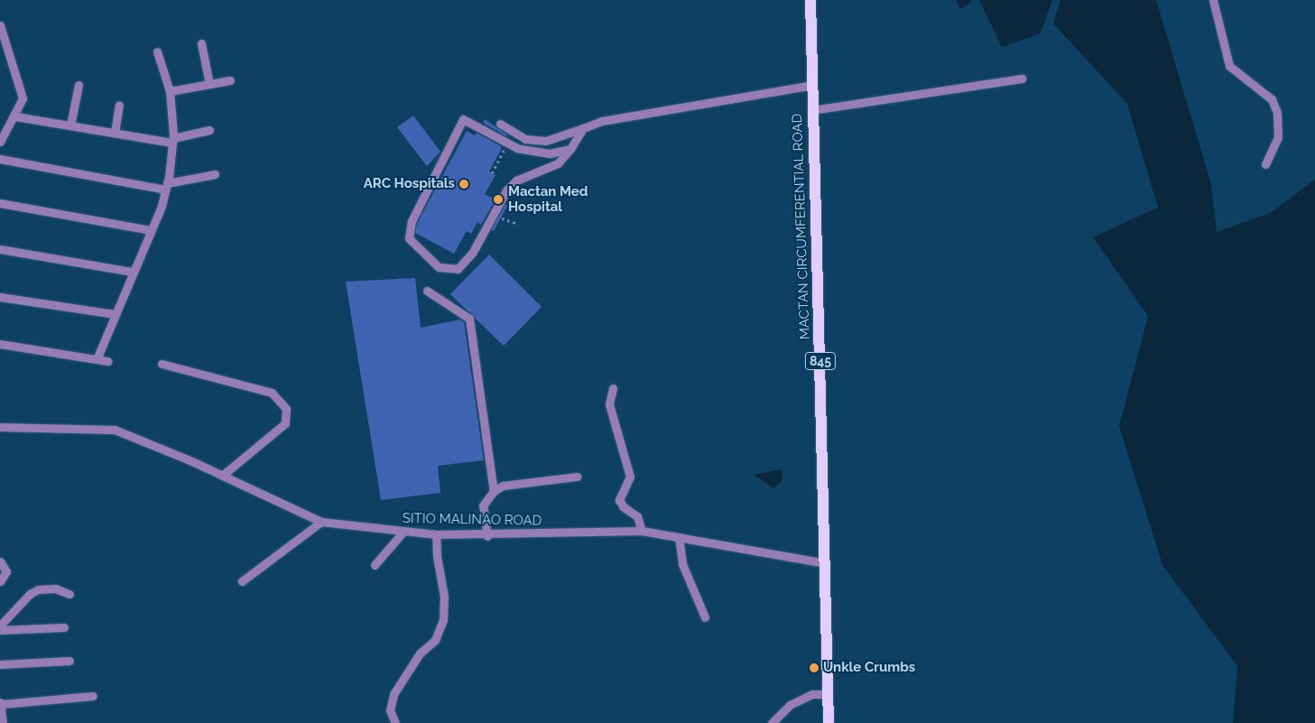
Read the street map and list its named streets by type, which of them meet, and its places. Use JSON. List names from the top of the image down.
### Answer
{
  "streets": {
    "main road": ["MACTAN CIRCUMFERENTIAL ROAD", "845"],
    "street": ["SITIO MALINAO ROAD"]
  },
  "crossings": [
    ["MACTAN CIRCUMFERENTIAL ROAD", "SITIO MALINAO ROAD"]
  ],
  "places": ["ARC Hospitals", "Mactan Med Hospital", "Unkle Crumbs"]
}
